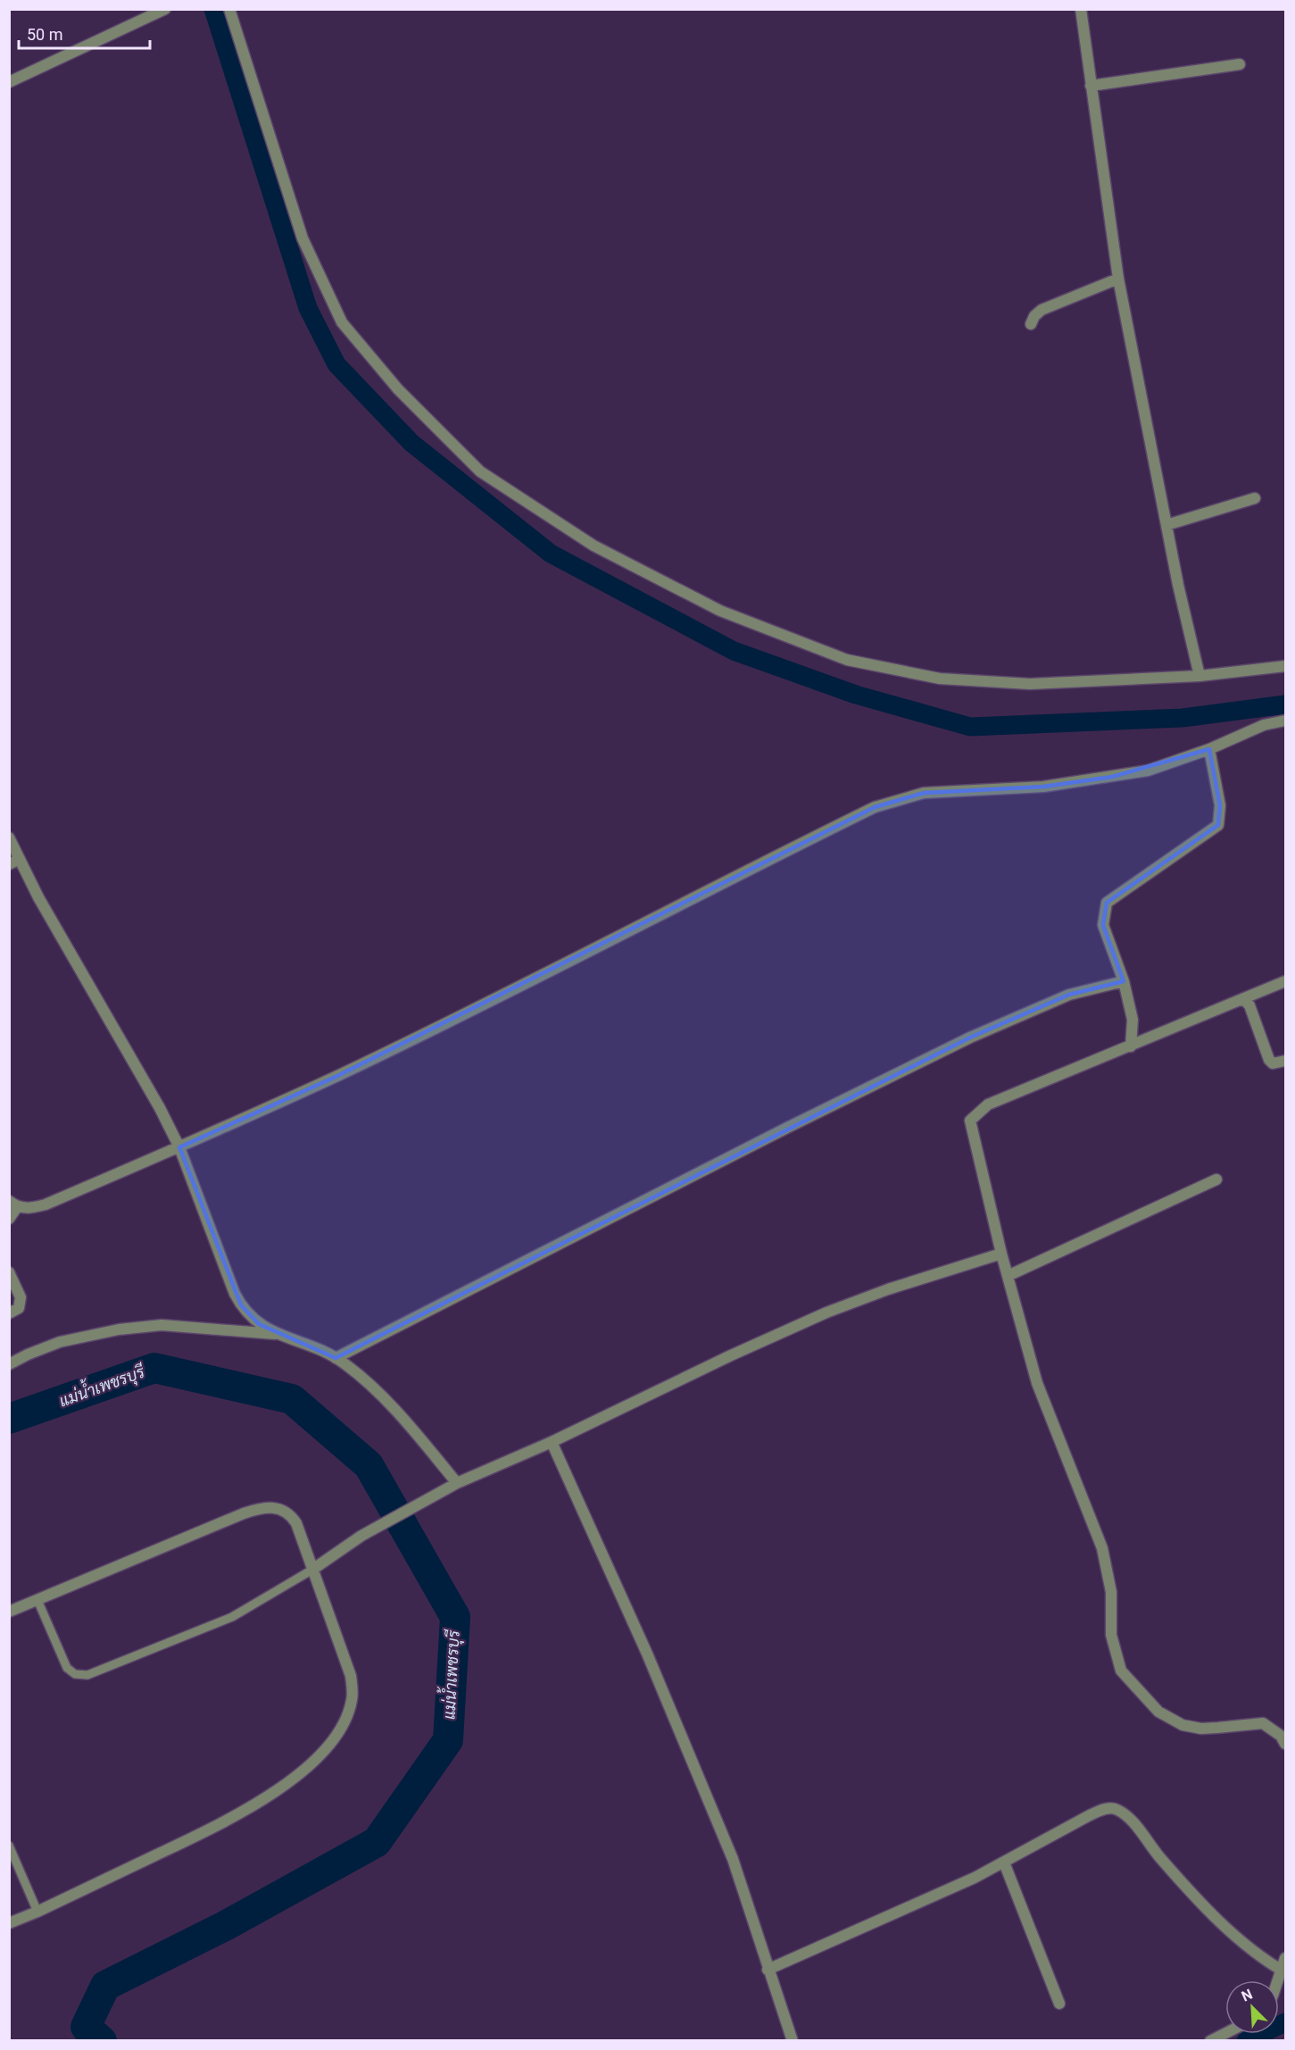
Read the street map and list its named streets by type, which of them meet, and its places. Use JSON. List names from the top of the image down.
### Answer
{
  "water": ["แม่น้ำเพชรบุรี"],
  "scale_bar": "50 m",
  "north": "top left"
}
